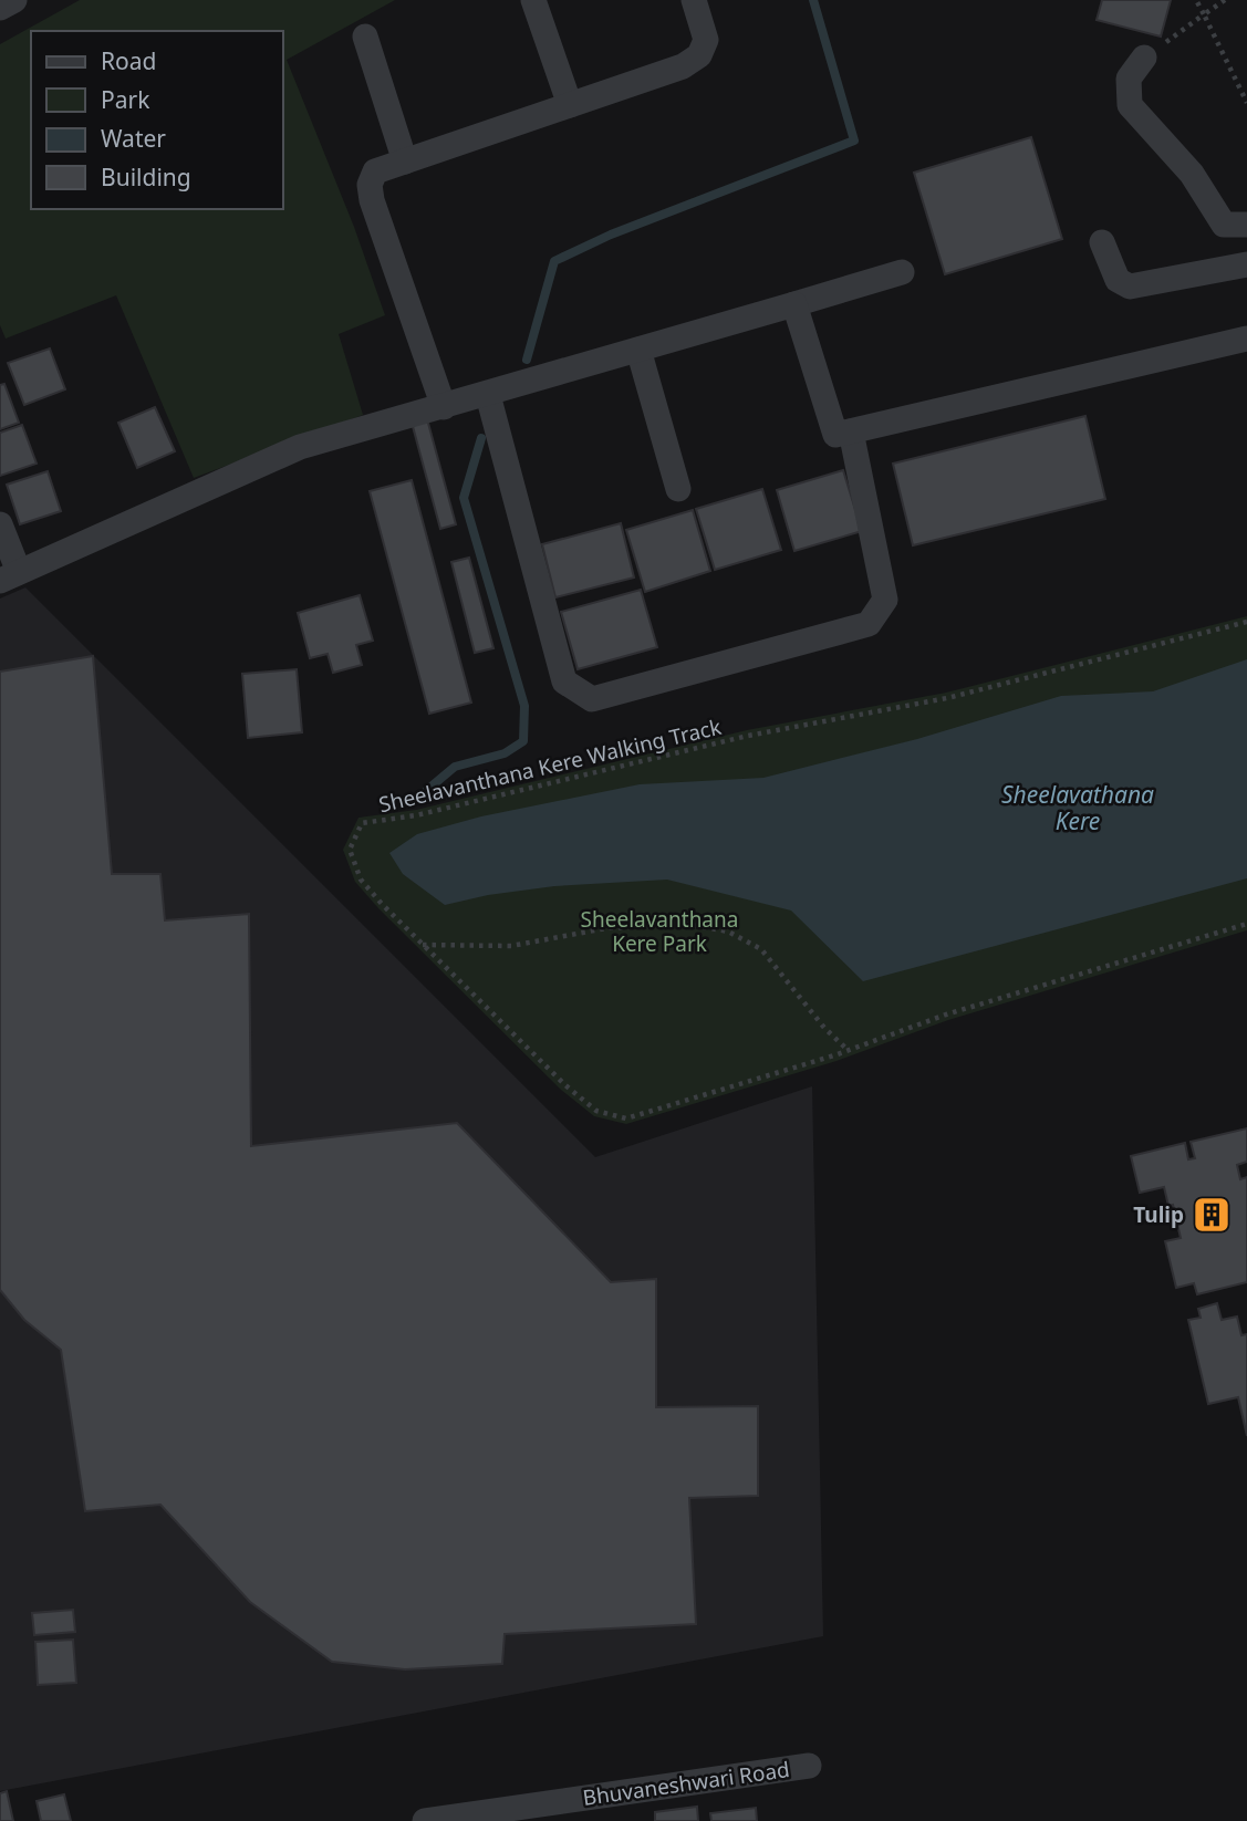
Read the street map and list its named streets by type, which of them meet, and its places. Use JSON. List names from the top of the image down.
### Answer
{
  "streets": {
    "street": ["Bhuvaneshwari Road"],
    "path": ["Sheelavanthana Kere Walking Track"]
  },
  "water": ["Sheelavathana Kere"],
  "parks": ["Sheelavanthana Kere Park"],
  "places": {
    "building": ["Tulip"]
  },
  "legend": [
    "Road",
    "Park",
    "Water",
    "Building"
  ]
}
